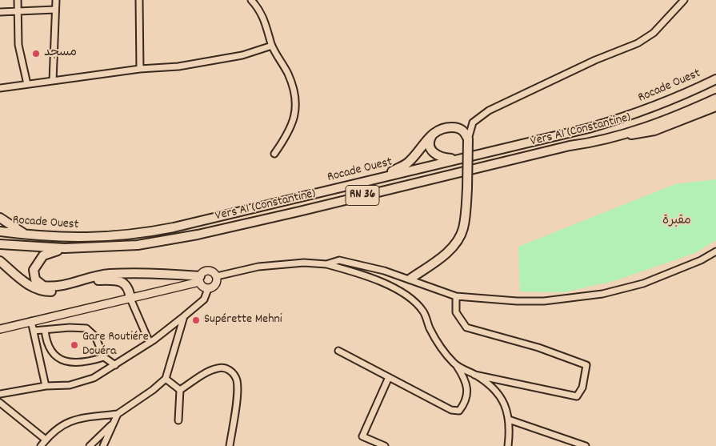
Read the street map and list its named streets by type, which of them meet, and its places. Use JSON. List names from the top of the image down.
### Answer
{
  "streets": {
    "highway": ["Rocade Ouest", "Vers A1 (Constantine)", "RN 36"]
  },
  "parks": ["مقبرة"],
  "places": ["مسجد", "Supérette Mehni", "Gare Routiére Douéra"]
}
